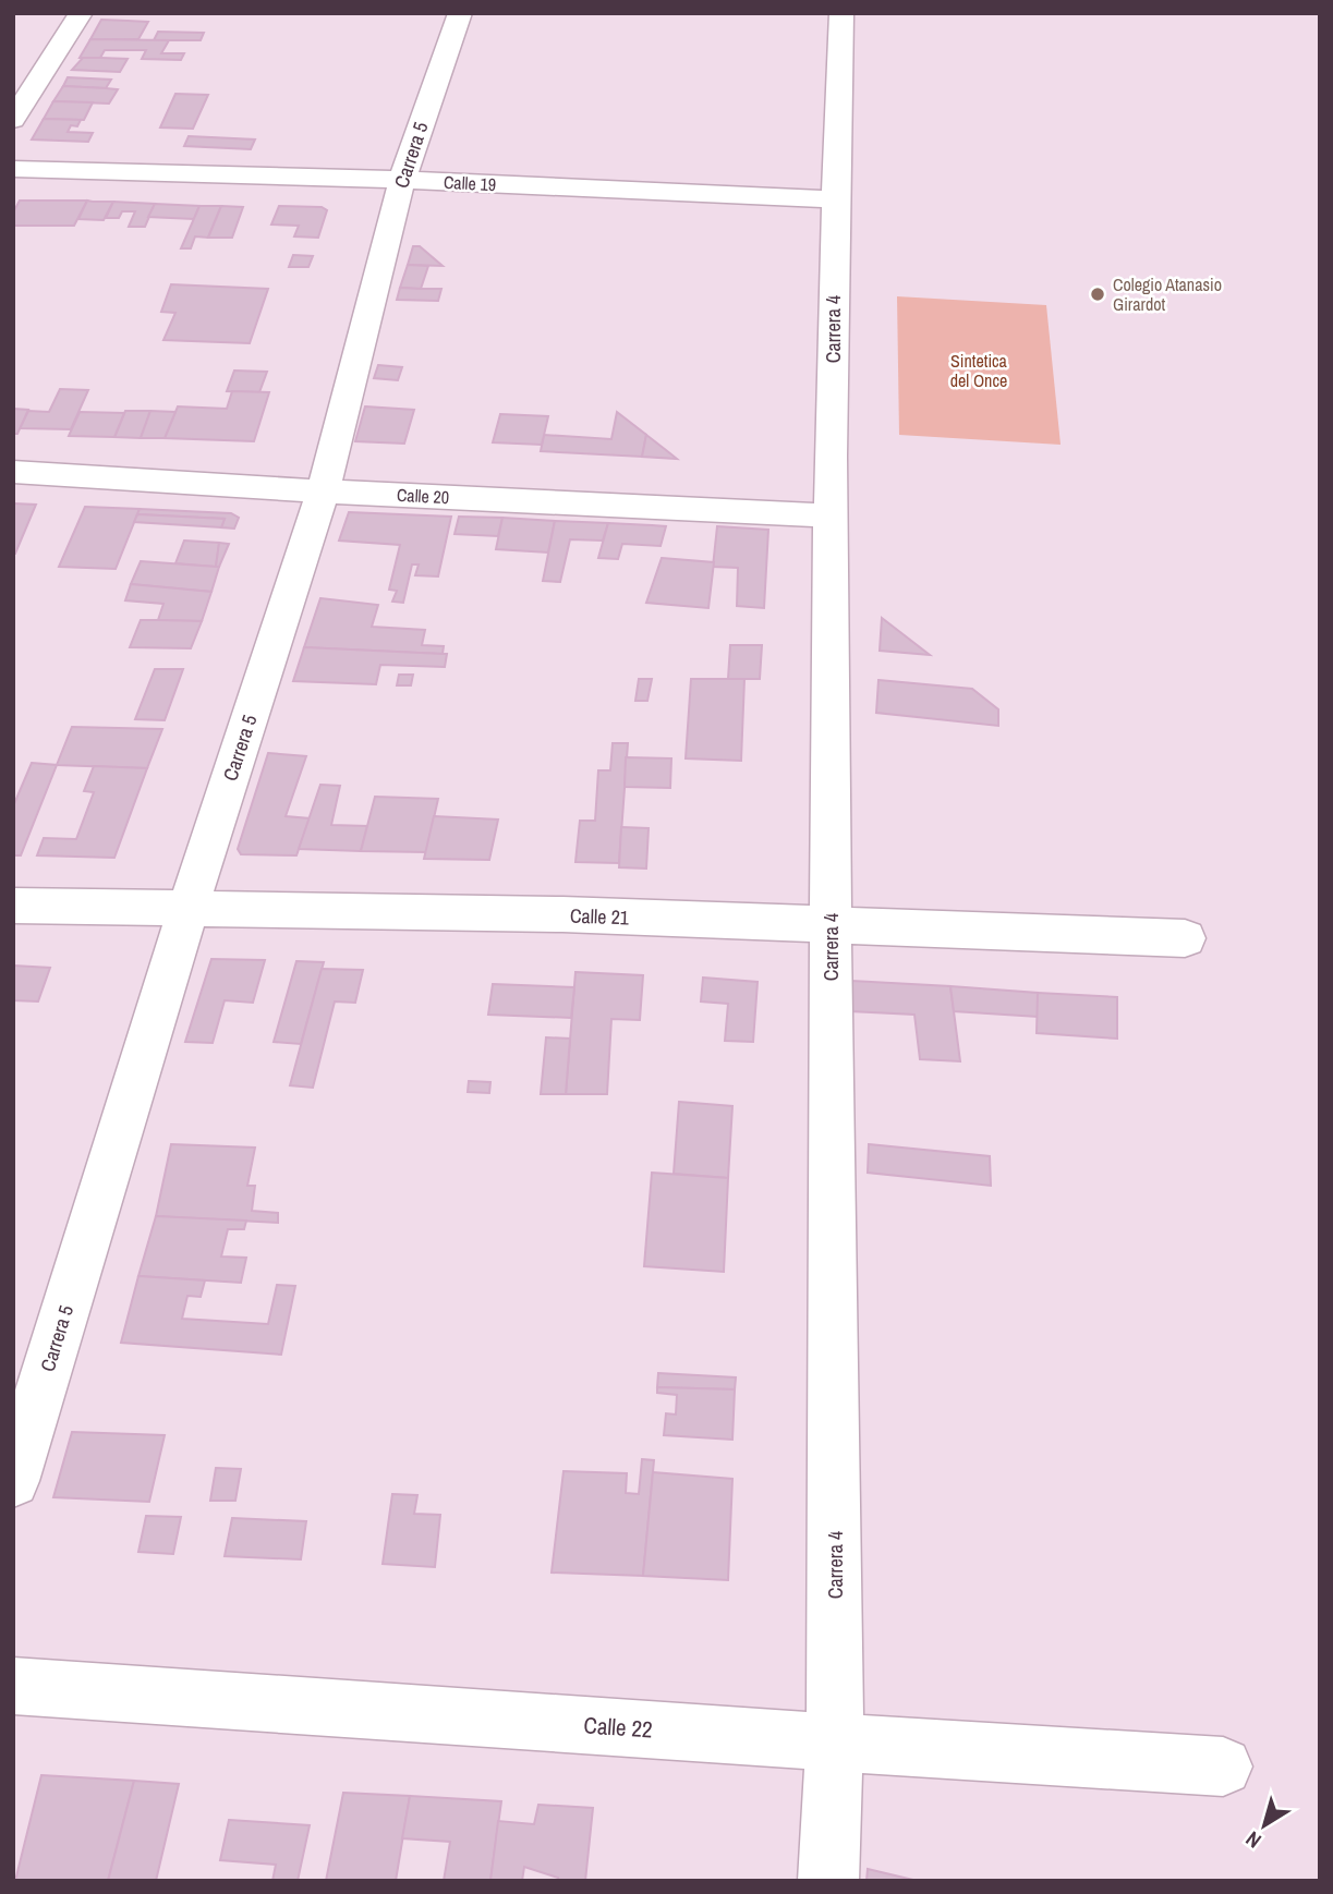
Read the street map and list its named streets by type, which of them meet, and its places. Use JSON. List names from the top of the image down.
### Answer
{
  "streets": {
    "street": [
      "Carrera 5",
      "Calle 19",
      "Carrera 4",
      "Calle 20",
      "Calle 21",
      "Calle 22"
    ]
  },
  "crossings": [
    ["Carrera 5", "Calle 19"],
    ["Carrera 5", "Calle 20"],
    ["Carrera 5", "Calle 21"],
    ["Calle 19", "Carrera 4"],
    ["Carrera 4", "Calle 20"],
    ["Carrera 4", "Calle 21"],
    ["Carrera 4", "Calle 22"]
  ],
  "parks": ["Sintetica del Once"],
  "places": ["Colegio Atanasio Girardot"],
  "north": "bottom left"
}
